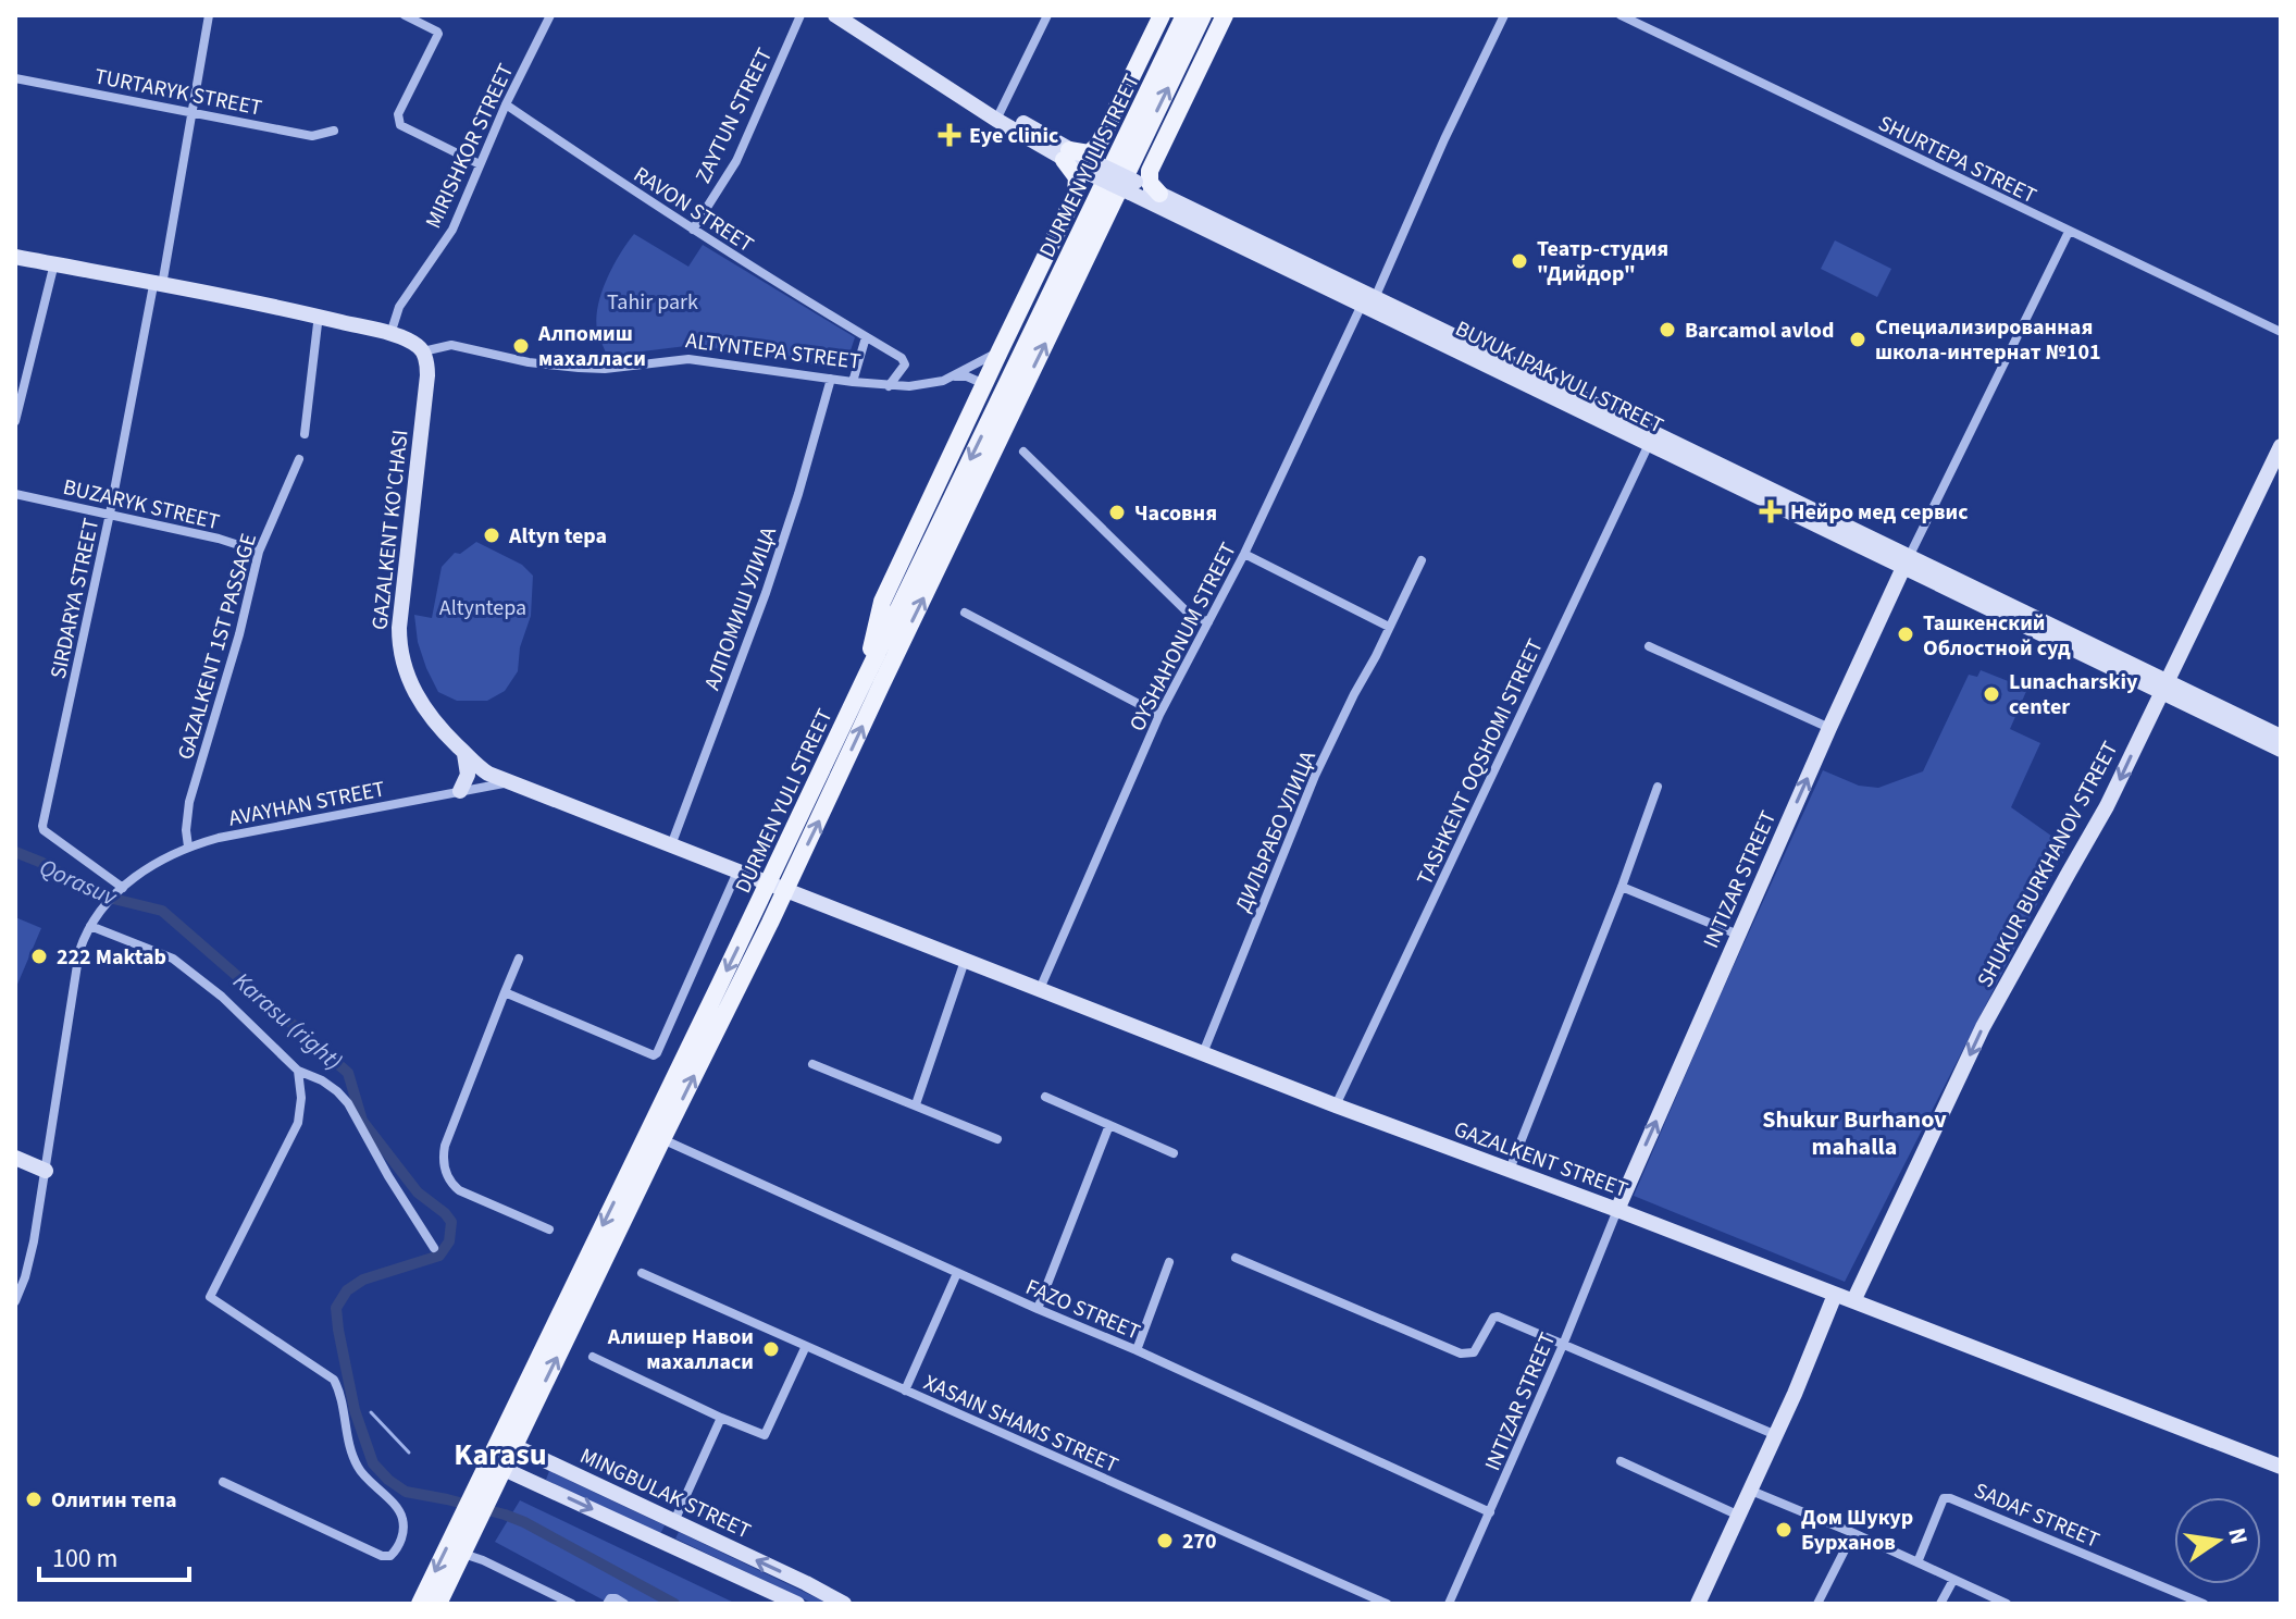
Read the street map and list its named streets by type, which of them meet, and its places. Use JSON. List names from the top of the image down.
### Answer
{
  "streets": {
    "main road": [
      "DURMEN YULI STREET",
      "ALTYNTEPA STREET",
      "BUYUK IPAK YULI STREET",
      "GAZALKENT KO'CHASI",
      "SHUKUR BURKHANOV STREET",
      "INTIZАR STREET",
      "GAZALKENT STREET",
      "MINGBULAK STREET"
    ],
    "street": [
      "TURTARYK STREET",
      "ZAYTUN STREET",
      "MIRISHKOR STREET",
      "SHURTEPA STREET",
      "RAVON STREET",
      "BUZARYK STREET",
      "SIRDARYA STREET",
      "АЛПОМИШ УЛИЦА",
      "OYSHAHONUM STREET",
      "GAZALKENT 1ST PASSAGE",
      "TАSHKENT OQSHOMI STREET",
      "AVAYHAN STREET",
      "ДИЛЬРАБО УЛИЦА",
      "FAZO STREET",
      "INTIZAR STREET",
      "XASAIN SHAMS STREET",
      "SADAF STREET"
    ]
  },
  "crossings": [
    ["TURTARYK STREET", "SIRDARYA STREET"],
    ["ZAYTUN STREET", "RAVON STREET"],
    ["MIRISHKOR STREET", "RAVON STREET"],
    ["MIRISHKOR STREET", "ALTYNTEPA STREET"],
    ["SHURTEPA STREET", "INTIZАR STREET"],
    ["DURMEN YULI STREET", "GAZALKENT KO'CHASI"],
    ["DURMEN YULI STREET", "GAZALKENT STREET"],
    ["DURMEN YULI STREET", "FAZO STREET"],
    ["DURMEN YULI STREET", "MINGBULAK STREET"],
    ["RAVON STREET", "ALTYNTEPA STREET"],
    ["ALTYNTEPA STREET", "GAZALKENT KO'CHASI"],
    ["ALTYNTEPA STREET", "SIRDARYA STREET"],
    ["ALTYNTEPA STREET", "АЛПОМИШ УЛИЦА"],
    ["BUYUK IPAK YULI STREET", "OYSHAHONUM STREET"],
    ["BUYUK IPAK YULI STREET", "TАSHKENT OQSHOMI STREET"],
    ["BUYUK IPAK YULI STREET", "SHUKUR BURKHANOV STREET"],
    ["BUYUK IPAK YULI STREET", "INTIZАR STREET"],
    ["BUZARYK STREET", "SIRDARYA STREET"],
    ["BUZARYK STREET", "GAZALKENT 1ST PASSAGE"],
    ["GAZALKENT KO'CHASI", "АЛПОМИШ УЛИЦА"],
    ["GAZALKENT KO'CHASI", "AVAYHAN STREET"],
    ["GAZALKENT KO'CHASI", "GAZALKENT STREET"],
    ["SIRDARYA STREET", "AVAYHAN STREET"],
    ["OYSHAHONUM STREET", "GAZALKENT STREET"],
    ["GAZALKENT 1ST PASSAGE", "AVAYHAN STREET"],
    ["TАSHKENT OQSHOMI STREET", "GAZALKENT STREET"],
    ["ДИЛЬРАБО УЛИЦА", "GAZALKENT STREET"],
    ["SHUKUR BURKHANOV STREET", "GAZALKENT STREET"],
    ["INTIZАR STREET", "GAZALKENT STREET"],
    ["INTIZАR STREET", "INTIZAR STREET"],
    ["GAZALKENT STREET", "INTIZAR STREET"],
    ["FAZO STREET", "INTIZAR STREET"]
  ],
  "one_way": ["SHUKUR BURKHANOV STREET"],
  "districts": ["Shukur Burhanov mahalla", "Karasu"],
  "water": ["Qorasuv", "Karasu (right)"],
  "parks": ["Tahir park", "Altyntepa"],
  "places": {
    "health": ["Eye clinic", "Нейро мед сервис"],
    "other": [
      "Театр-студия \"Дийдор\"",
      "Barcamol avlod",
      "Специализированная школа-интернат №101",
      "Алпомиш махалласи",
      "Часовня",
      "Altyn tepa",
      "Ташкенский Облостной суд",
      "Lunacharskiy center",
      "222 Maktab",
      "Алишер Навои махалласи",
      "Олитин тепа",
      "Дом Шукур Бурханов",
      "270"
    ]
  },
  "scale_bar": "100 m",
  "north": "right"
}
